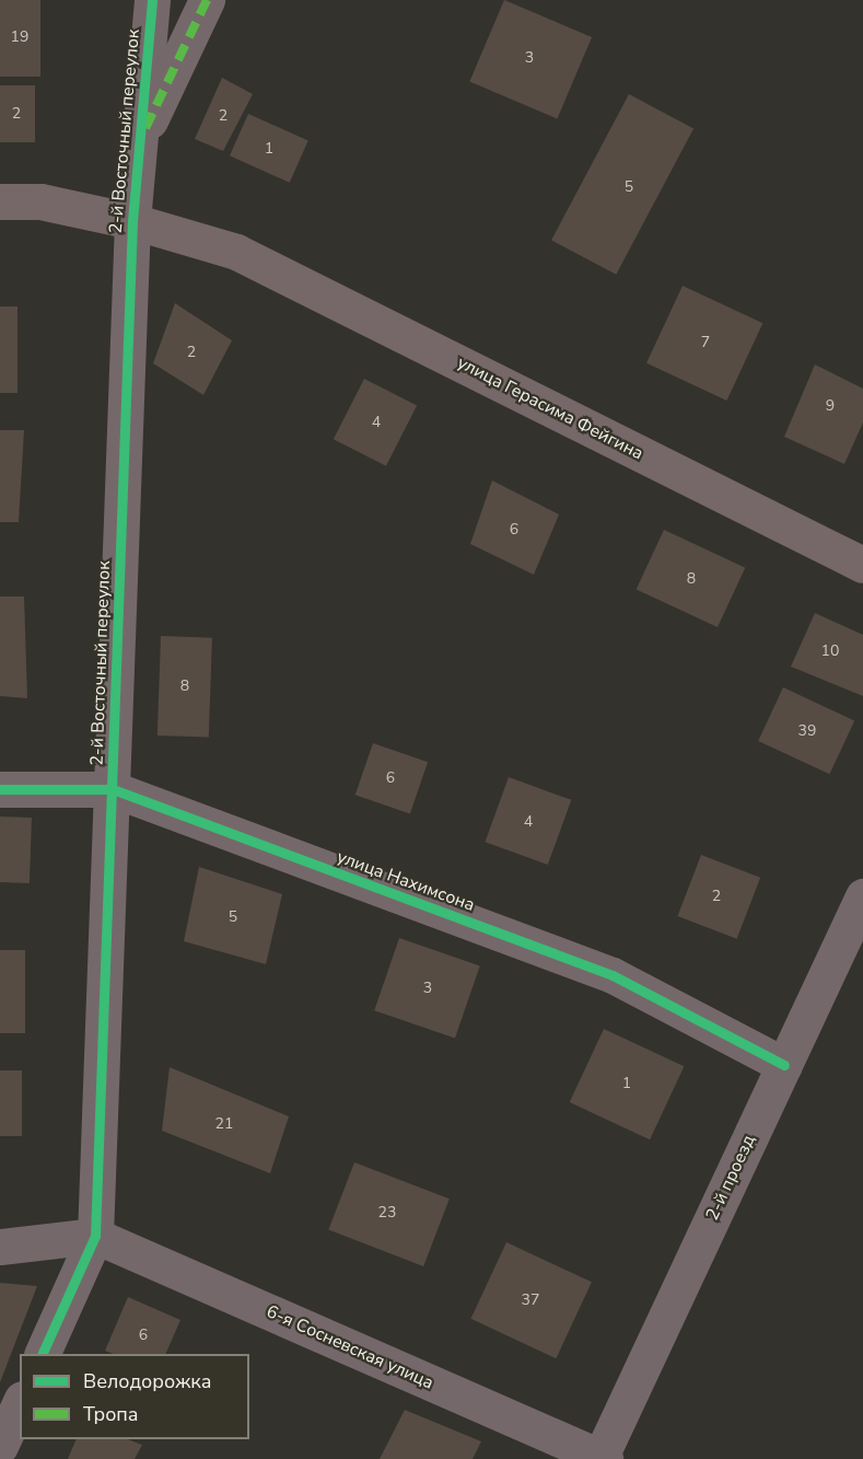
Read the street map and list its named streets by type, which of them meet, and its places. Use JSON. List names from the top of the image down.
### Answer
{
  "streets": {
    "main road": ["улица Герасима Фейгина"],
    "street": [
      "2-й Восточный переулок",
      "улица Нахимсона",
      "2-й проезд",
      "6-я Сосневская улица"
    ]
  },
  "crossings": [
    ["2-й Восточный переулок", "улица Герасима Фейгина"],
    ["2-й Восточный переулок", "улица Нахимсона"],
    ["2-й Восточный переулок", "6-я Сосневская улица"],
    ["улица Нахимсона", "2-й проезд"],
    ["2-й проезд", "6-я Сосневская улица"]
  ],
  "house_numbers": [
    "19",
    "3",
    "2",
    "2",
    "1",
    "5",
    "7",
    "2",
    "9",
    "4",
    "6",
    "8",
    "10",
    "8",
    "39",
    "6",
    "4",
    "2",
    "5",
    "3",
    "1",
    "21",
    "23",
    "37",
    "6"
  ],
  "legend": ["Велодорожка", "Тропа"]
}
